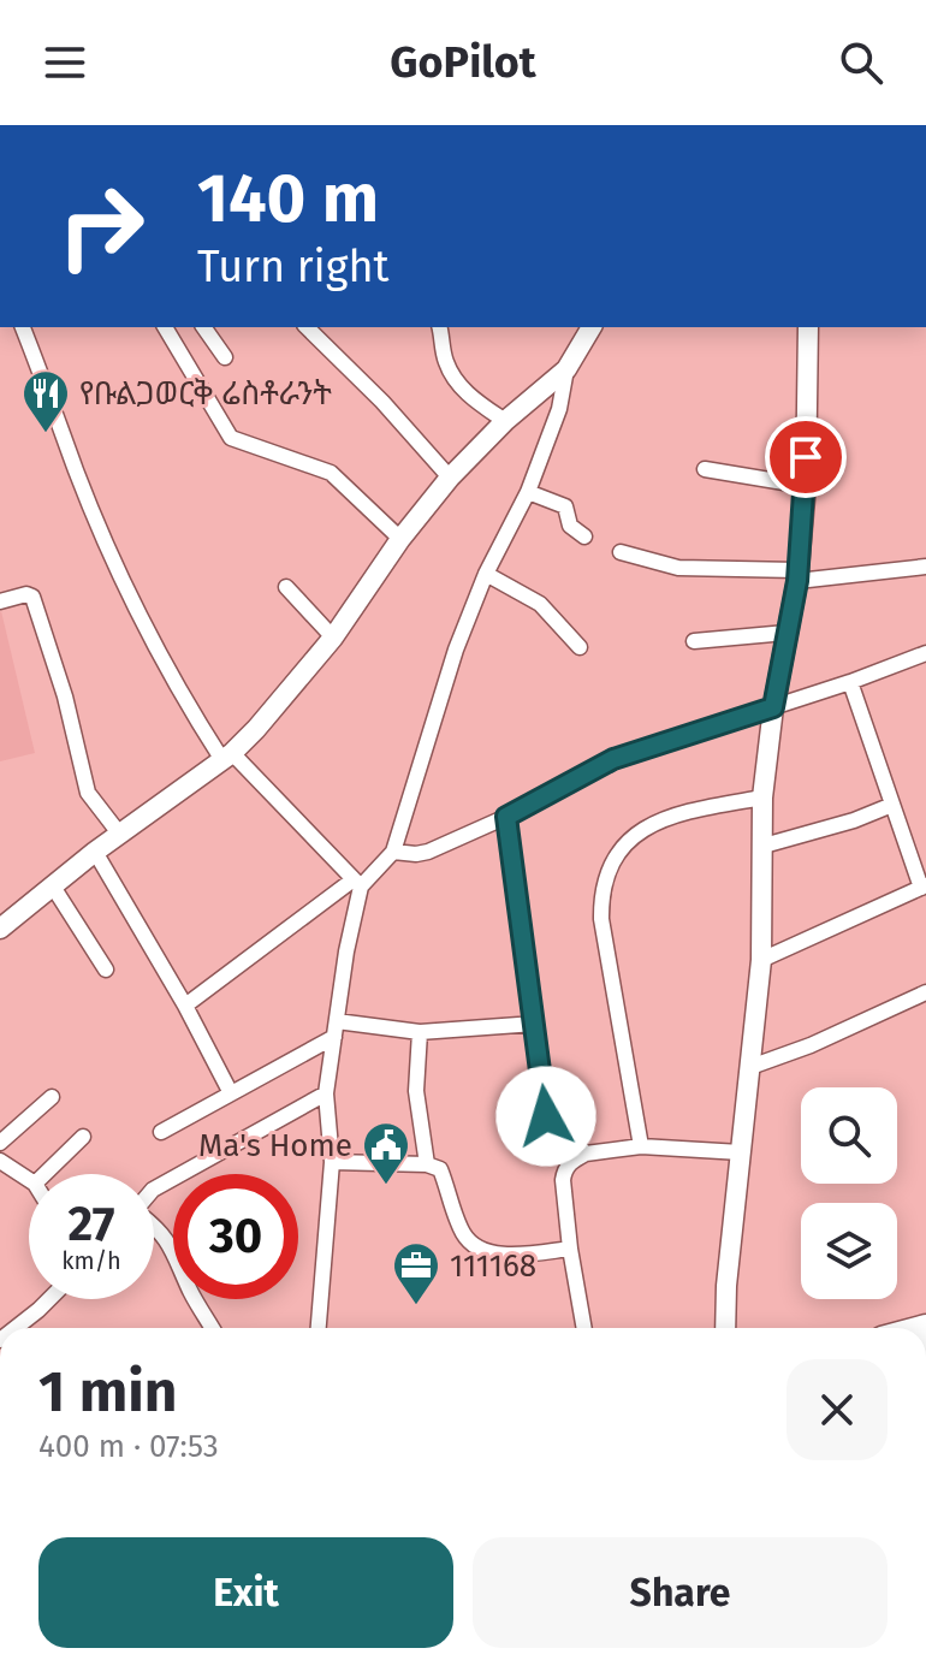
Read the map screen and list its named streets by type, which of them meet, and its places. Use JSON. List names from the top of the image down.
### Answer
{
  "places": {
    "restaurant": ["የቡልጋወርቅ ሬስቶራንት"],
    "public building": ["Ma's Home"],
    "office": ["111168"]
  },
  "page": {
    "header": "GoPilot",
    "turn": ["140 m", "Turn right"],
    "speed": "27 km/h",
    "limit": "30",
    "heading": ["1 min", "400 m · 07:53"],
    "buttons": ["Exit", "Share"]
  }
}
